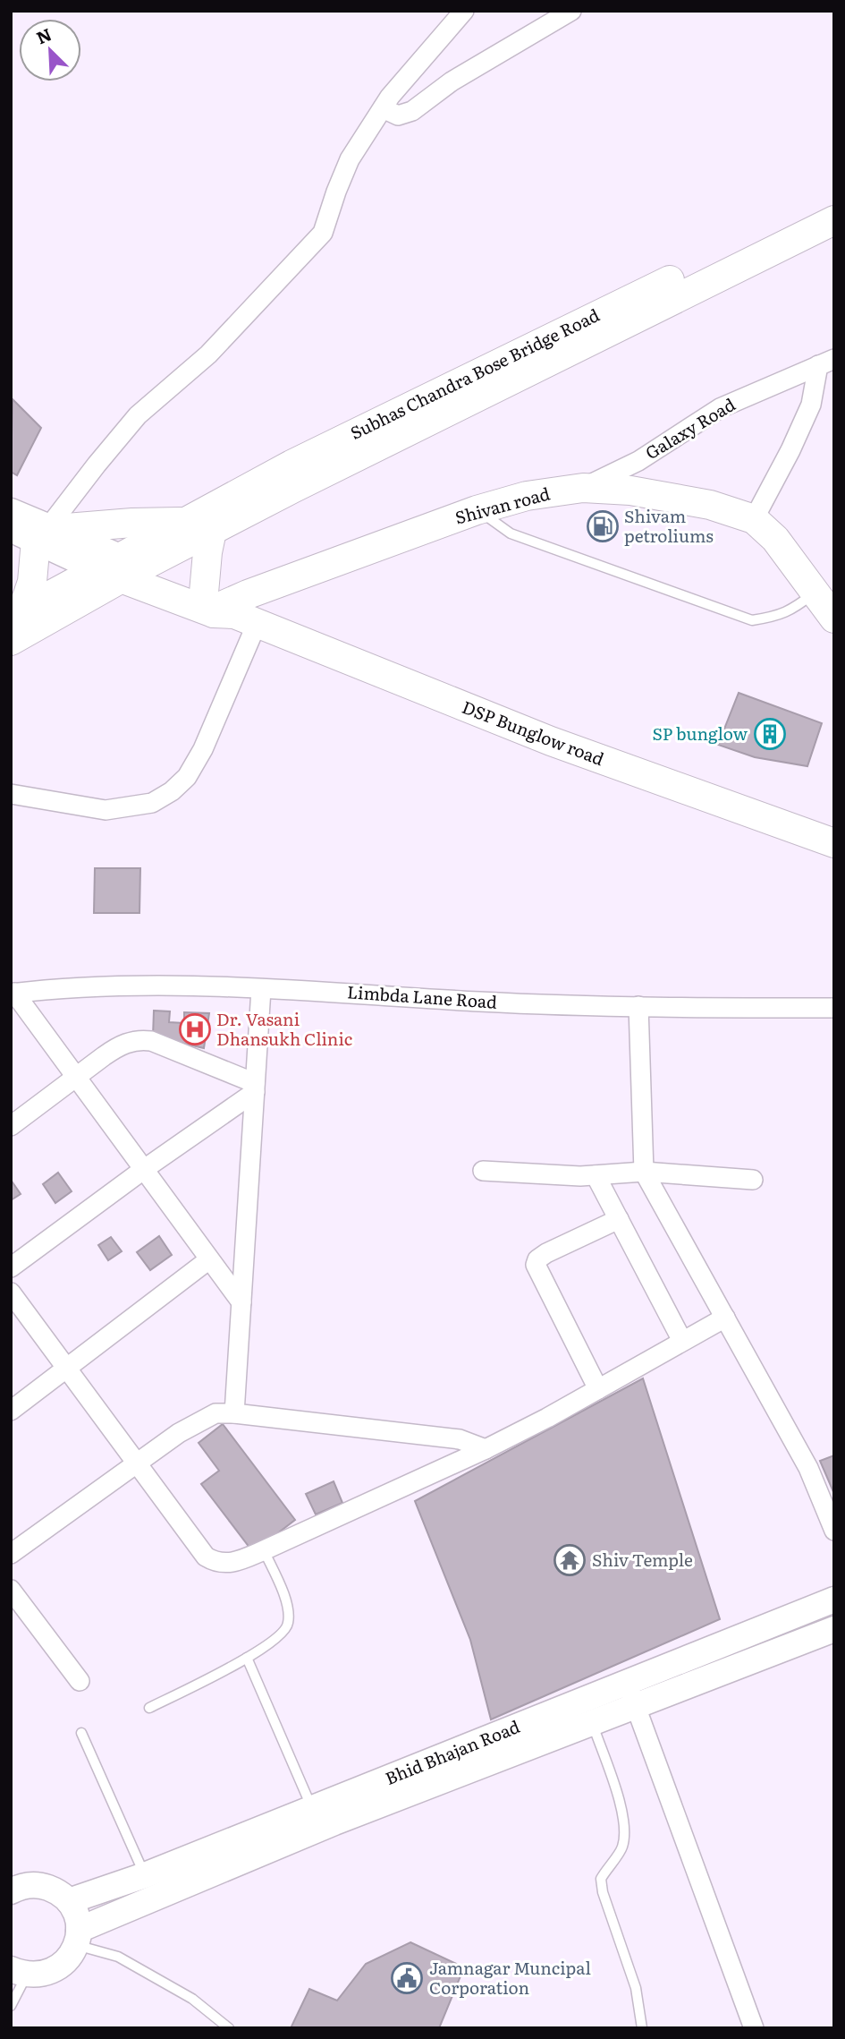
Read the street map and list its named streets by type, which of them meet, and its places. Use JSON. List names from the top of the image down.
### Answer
{
  "streets": {
    "main road": [
      "Subhas Chandra Bose Bridge Road",
      "Shivan road",
      "DSP Bunglow road",
      "Bhid Bhajan Road"
    ],
    "street": ["Galaxy Road", "Limbda Lane Road"]
  },
  "crossings": [
    ["Subhas Chandra Bose Bridge Road", "DSP Bunglow road"],
    ["Galaxy Road", "Shivan road"],
    ["Shivan road", "DSP Bunglow road"]
  ],
  "places": {
    "fuel station": ["Shivam petroliums"],
    "building": ["SP bunglow"],
    "hospital": ["Dr. Vasani Dhansukh Clinic"],
    "temple": ["Shiv Temple"],
    "public building": ["Jamnagar Muncipal Corporation"]
  },
  "north": "top left"
}
